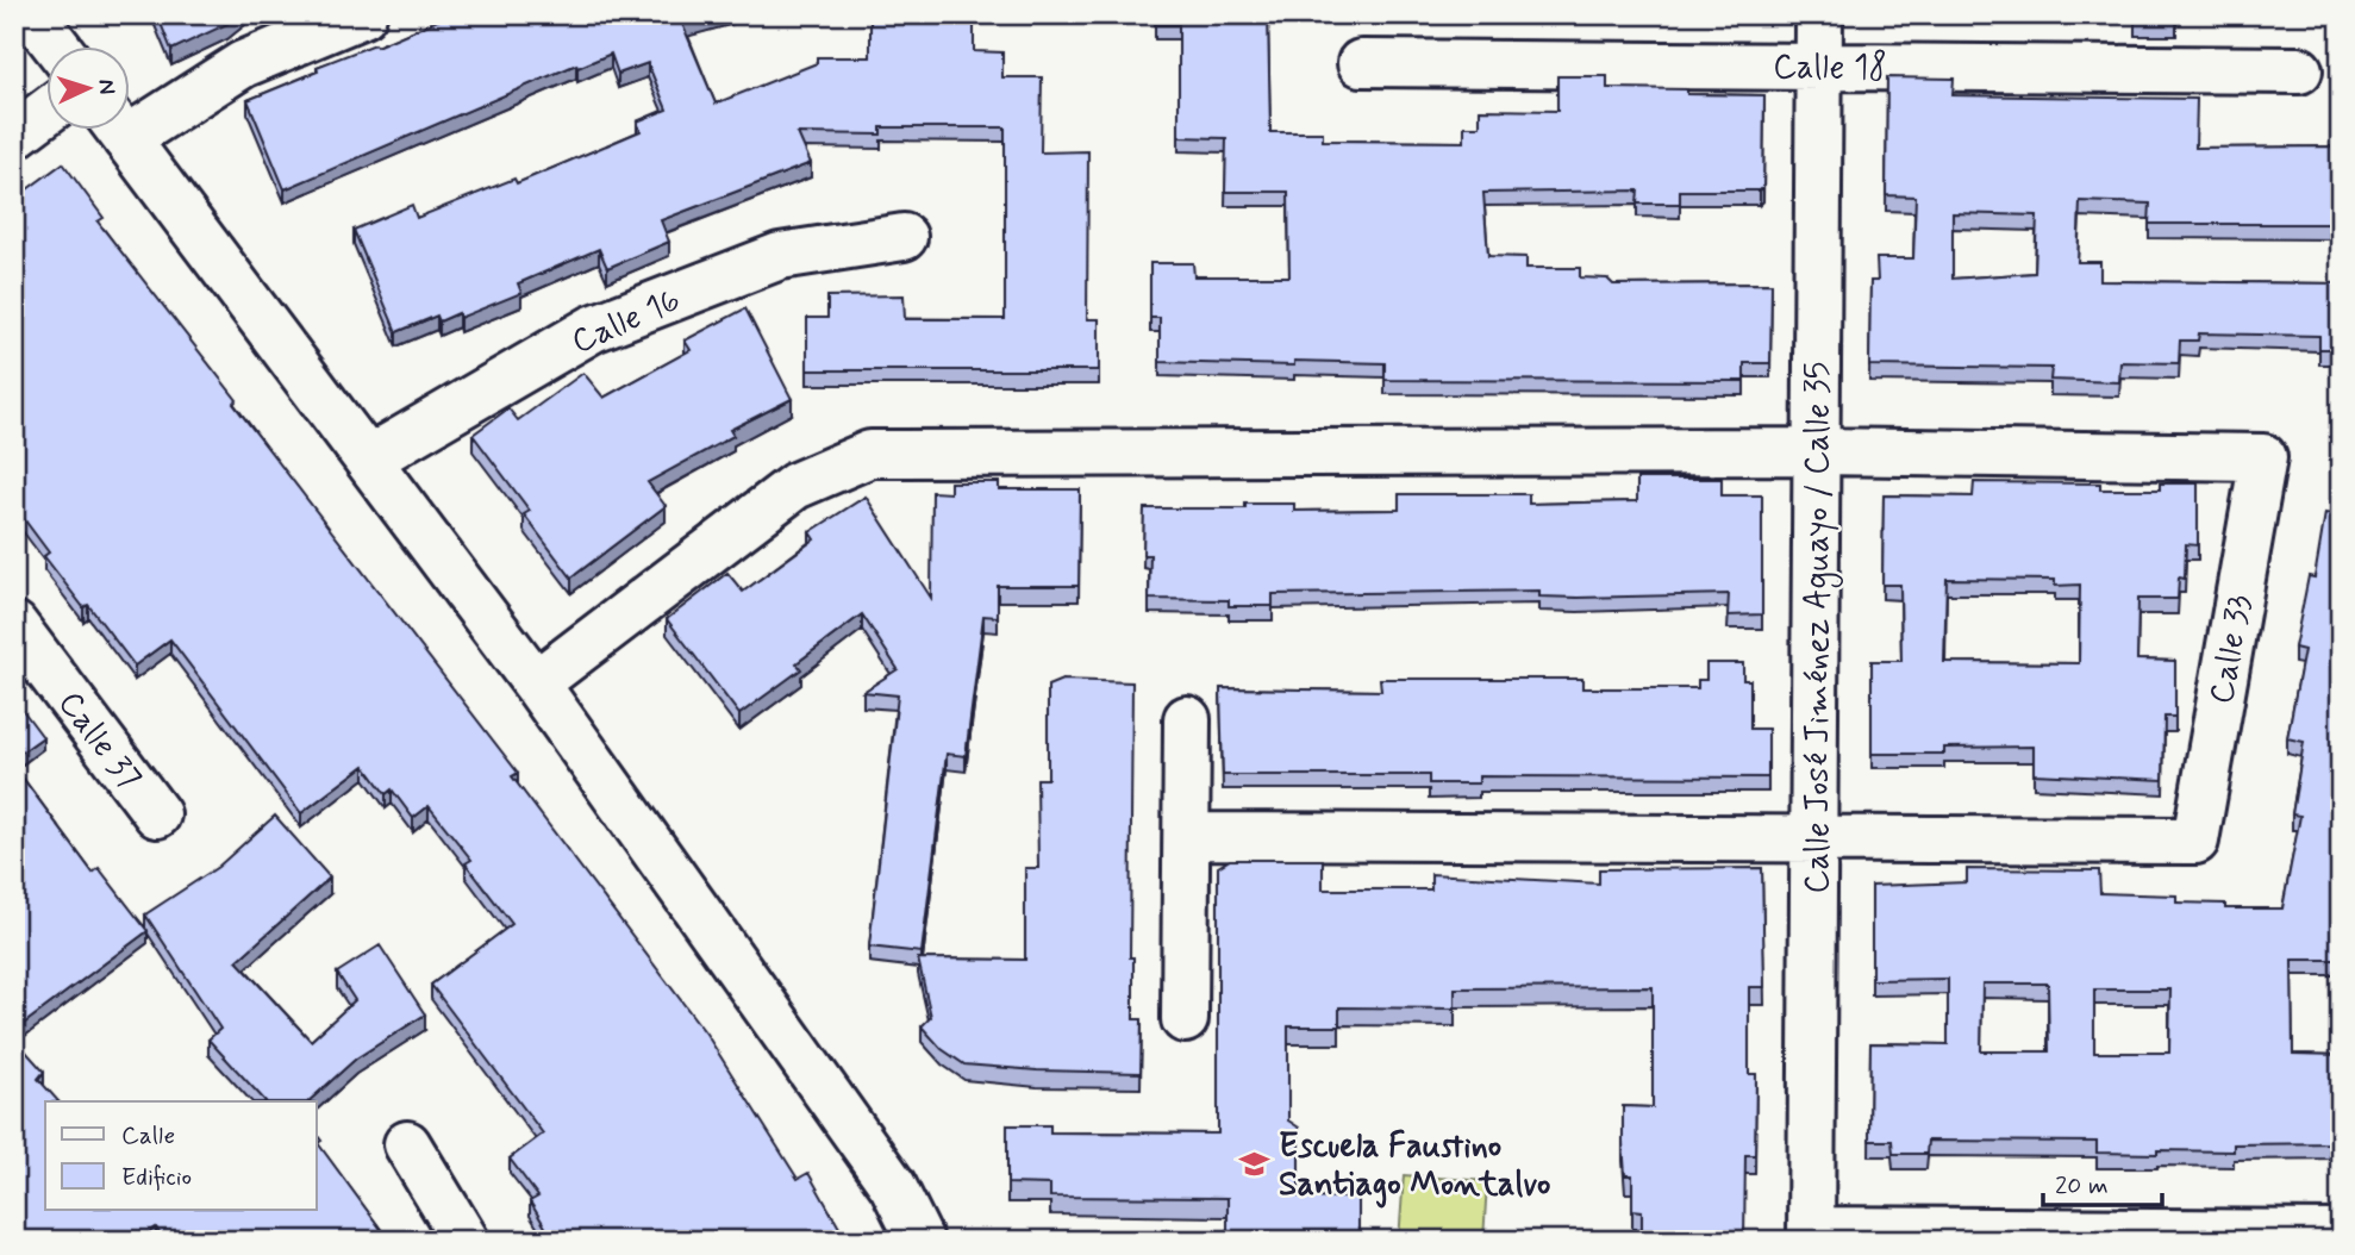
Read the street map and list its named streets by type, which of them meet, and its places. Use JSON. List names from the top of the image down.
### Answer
{
  "streets": {
    "street": [
      "Calle 18",
      "Calle 16",
      "Calle José Jiménez Aguayo / Calle 35",
      "Calle 33",
      "Calle 37"
    ]
  },
  "crossings": [
    ["Calle 18", "Calle José Jiménez Aguayo / Calle 35"],
    ["Calle José Jiménez Aguayo / Calle 35", "Calle 33"]
  ],
  "places": {
    "school or university": ["Escuela Faustino Santiago Montalvo"]
  },
  "legend": ["Calle", "Edificio"],
  "scale_bar": "20 m",
  "north": "right"
}
